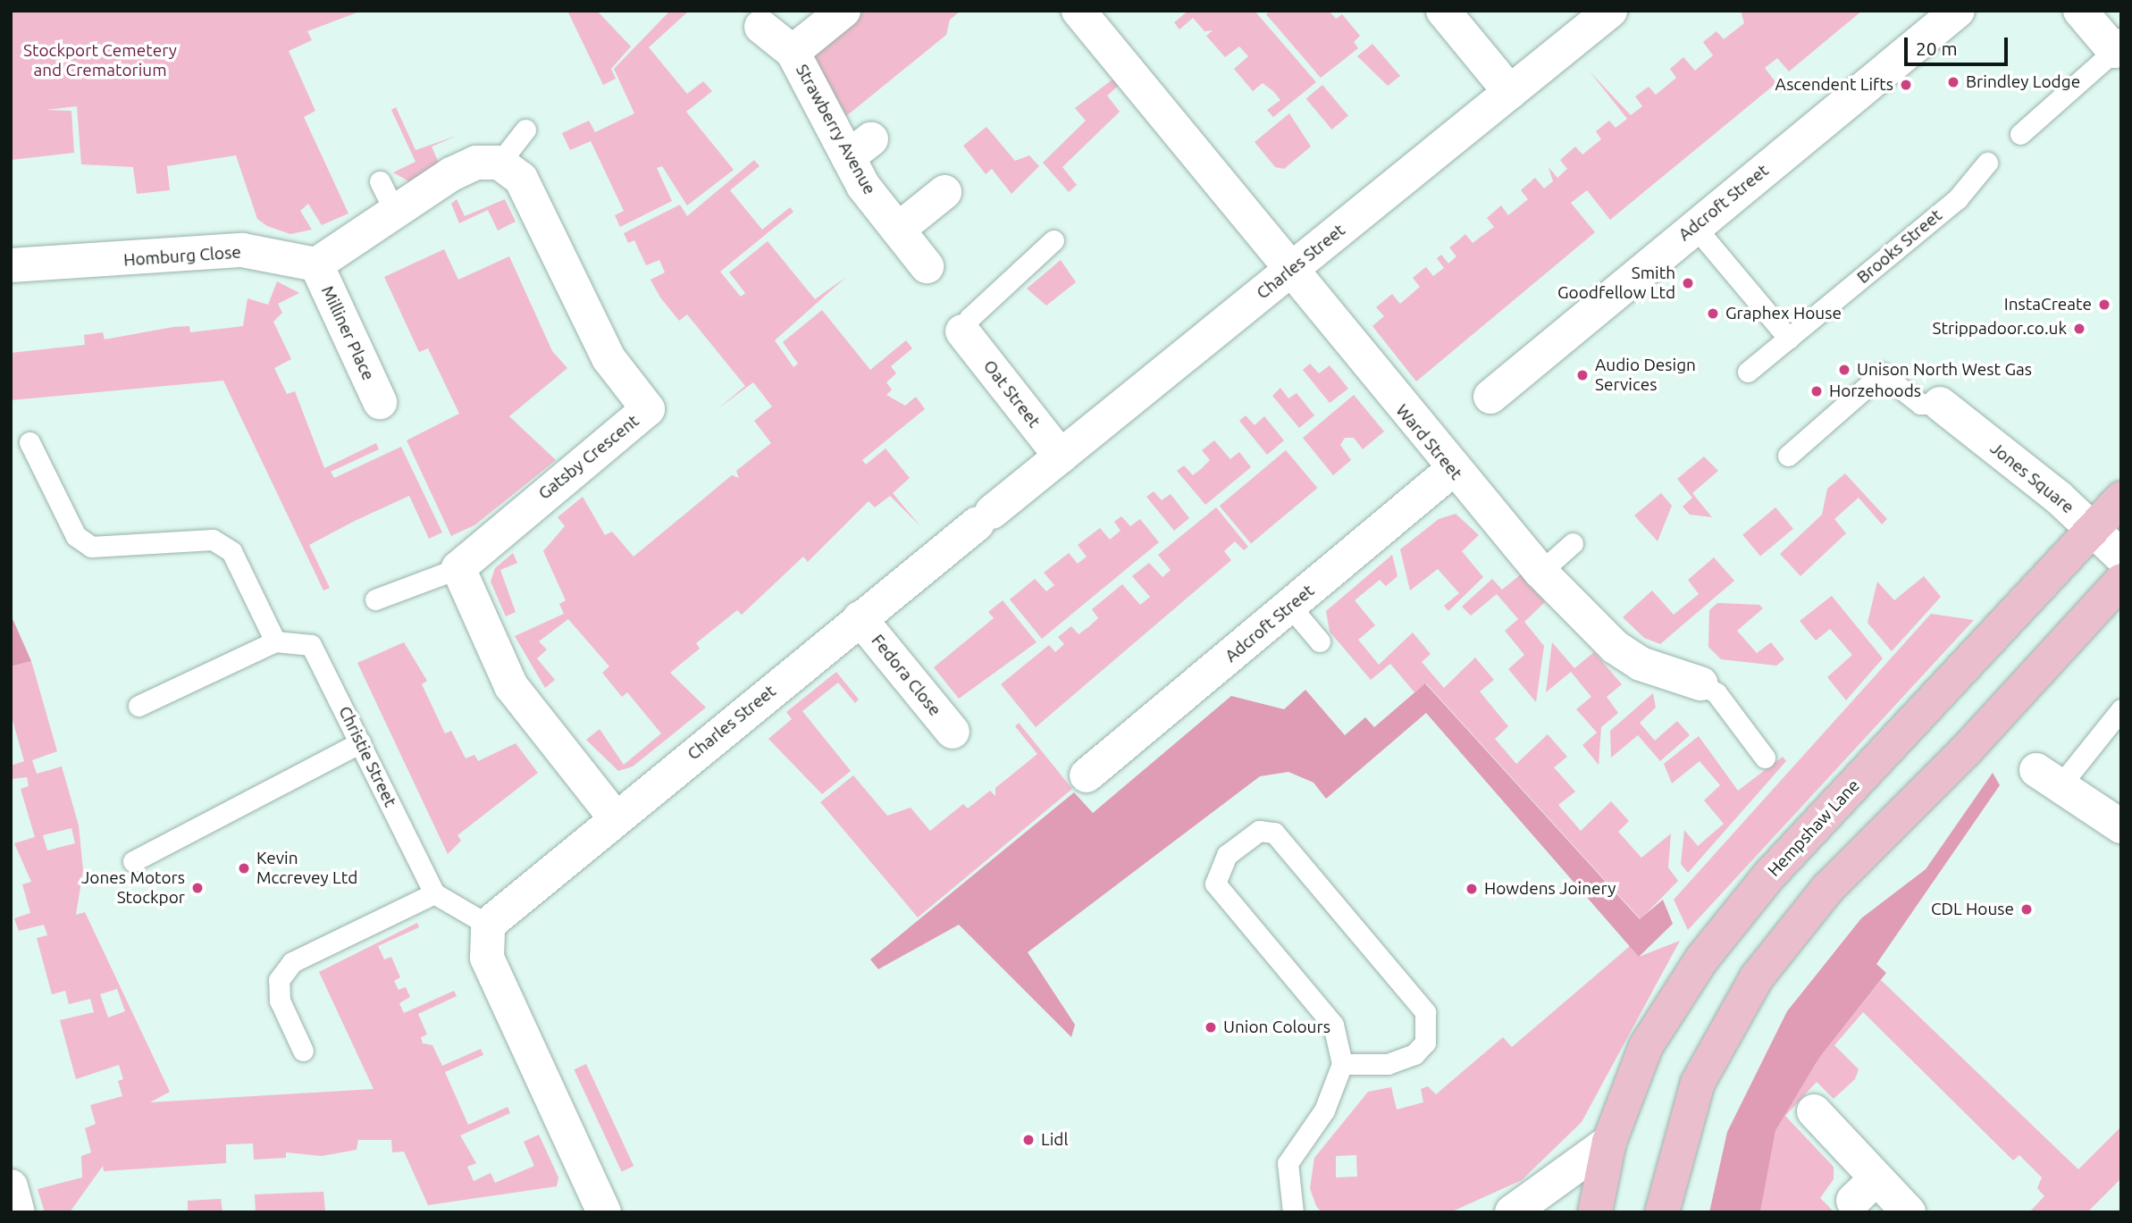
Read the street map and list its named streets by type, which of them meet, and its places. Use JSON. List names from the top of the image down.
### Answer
{
  "streets": {
    "main road": ["Hempshaw Lane"],
    "street": [
      "Strawberry Avenue",
      "Adcroft Street",
      "Homburg Close",
      "Charles Street",
      "Milliner Place",
      "Oat Street",
      "Ward Street",
      "Gatsby Crescent",
      "Jones Square",
      "Fedora Close"
    ],
    "lane": ["Brooks Street", "Christie Street"]
  },
  "crossings": [
    ["Adcroft Street", "Ward Street"],
    ["Homburg Close", "Milliner Place"],
    ["Charles Street", "Oat Street"],
    ["Charles Street", "Ward Street"],
    ["Charles Street", "Fedora Close"],
    ["Jones Square", "Hempshaw Lane"]
  ],
  "parks": ["Stockport Cemetery and Crematorium"],
  "places": [
    "Brindley Lodge",
    "Ascendent Lifts",
    "Smith Goodfellow Ltd",
    "InstaCreate",
    "Graphex House",
    "Strippadoor.co.uk",
    "Unison North West Gas",
    "Audio Design Services",
    "Horzehoods",
    "Kevin Mccrevey Ltd",
    "Jones Motors Stockpor",
    "Howdens Joinery",
    "CDL House",
    "Union Colours",
    "Lidl"
  ],
  "scale_bar": "20 m"
}
